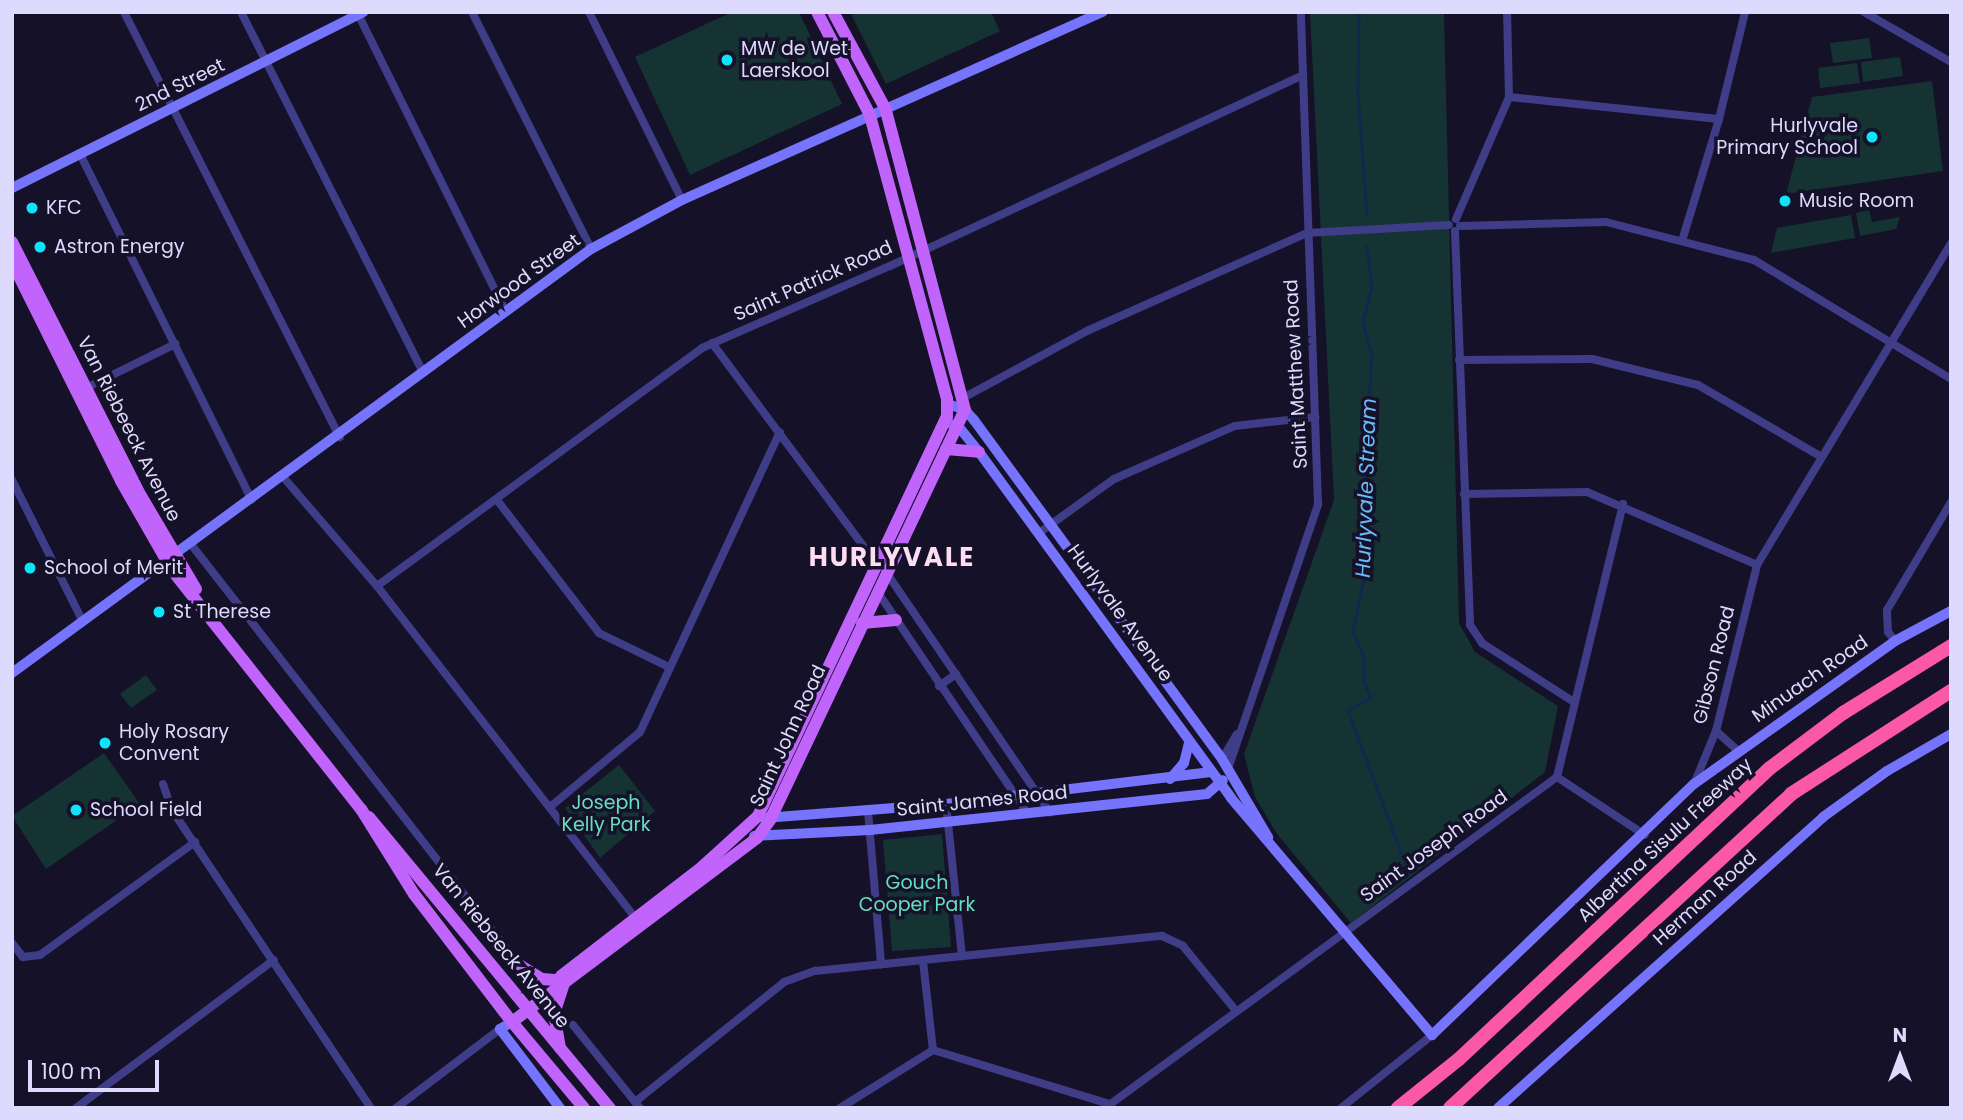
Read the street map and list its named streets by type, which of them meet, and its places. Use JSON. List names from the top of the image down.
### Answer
{
  "streets": {
    "highway": ["Albertina Sisulu Freeway"],
    "main road": ["Van Riebeeck Avenue", "Hurlyvale Avenue", "Saint John Road"],
    "street": [
      "2nd Street",
      "Horwood Street",
      "Saint Patrick Road",
      "Saint Matthew Road",
      "Gibson Road",
      "Minuach Road",
      "Saint James Road",
      "Saint Joseph Road",
      "Herman Road"
    ]
  },
  "crossings": [
    ["Horwood Street", "Van Riebeeck Avenue"],
    ["Horwood Street", "Hurlyvale Avenue"],
    ["Saint Patrick Road", "Saint Matthew Road"],
    ["Saint Patrick Road", "Hurlyvale Avenue"],
    ["Saint Matthew Road", "Hurlyvale Avenue"],
    ["Saint Matthew Road", "Saint James Road"],
    ["Van Riebeeck Avenue", "Saint John Road"],
    ["Hurlyvale Avenue", "Gibson Road"],
    ["Hurlyvale Avenue", "Saint John Road"],
    ["Hurlyvale Avenue", "Saint James Road"],
    ["Hurlyvale Avenue", "Saint Joseph Road"],
    ["Gibson Road", "Minuach Road"],
    ["Saint John Road", "Saint James Road"]
  ],
  "districts": ["HURLYVALE"],
  "water": ["Hurlyvale Stream"],
  "parks": ["Joseph Kelly Park", "Gouch Cooper Park"],
  "places": [
    "MW de Wet Laerskool",
    "Hurlyvale Primary School",
    "Music Room",
    "KFC",
    "Astron Energy",
    "School of Merit",
    "St Therese",
    "Holy Rosary Convent",
    "School Field"
  ],
  "scale_bar": "100 m",
  "north": "top"
}
